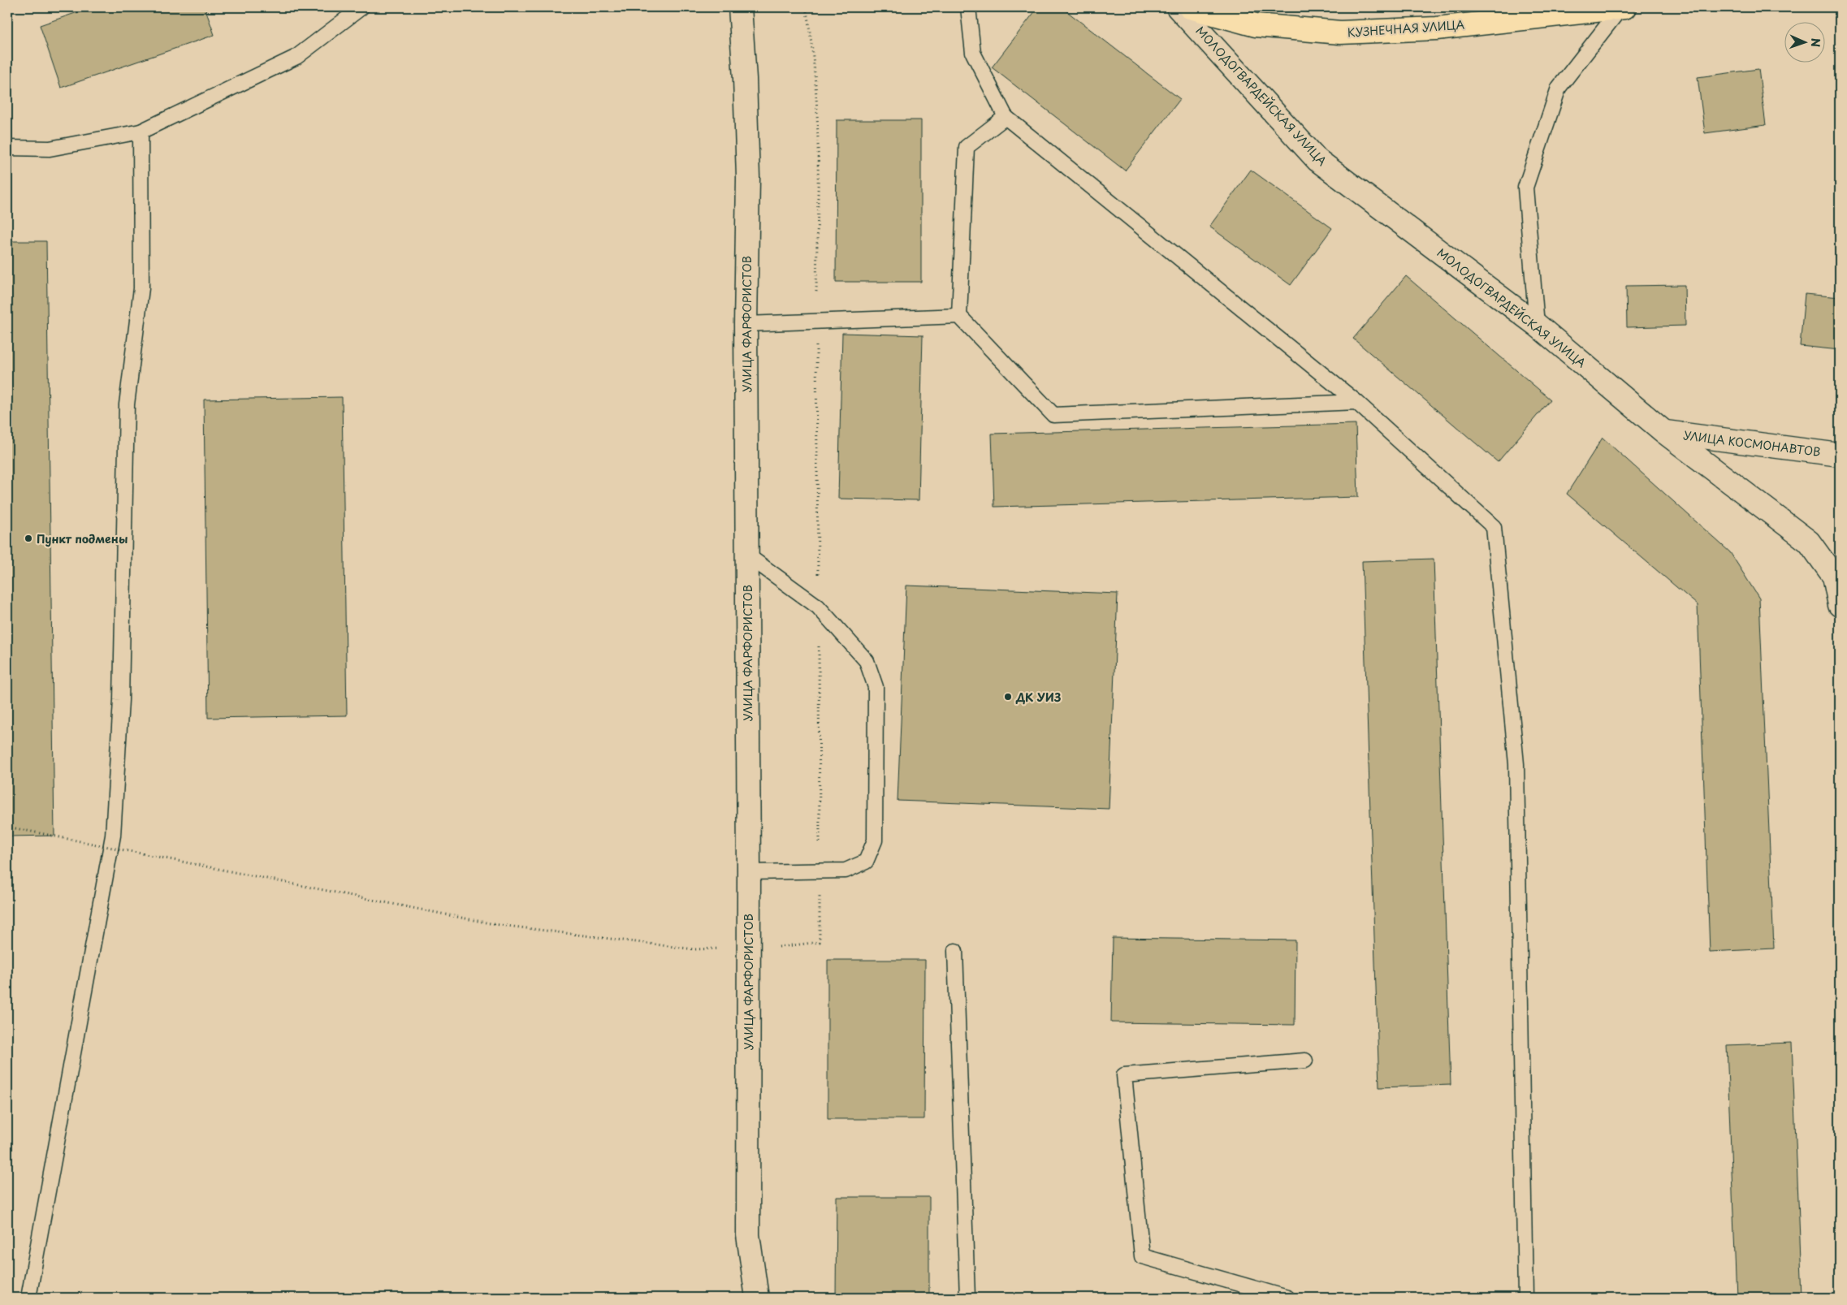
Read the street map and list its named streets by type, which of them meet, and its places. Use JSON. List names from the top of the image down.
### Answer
{
  "streets": {
    "main road": ["КУЗНЕЧНАЯ УЛИЦА"],
    "street": ["МОЛОДОГВАРДЕЙСКАЯ УЛИЦА", "УЛИЦА ФАРФОРИСТОВ", "УЛИЦА КОСМОНАВТОВ"]
  },
  "crossings": [
    ["МОЛОДОГВАРДЕЙСКАЯ УЛИЦА", "УЛИЦА КОСМОНАВТОВ"]
  ],
  "places": ["Пункт подмены", "ДК УИЗ"],
  "north": "right"
}
